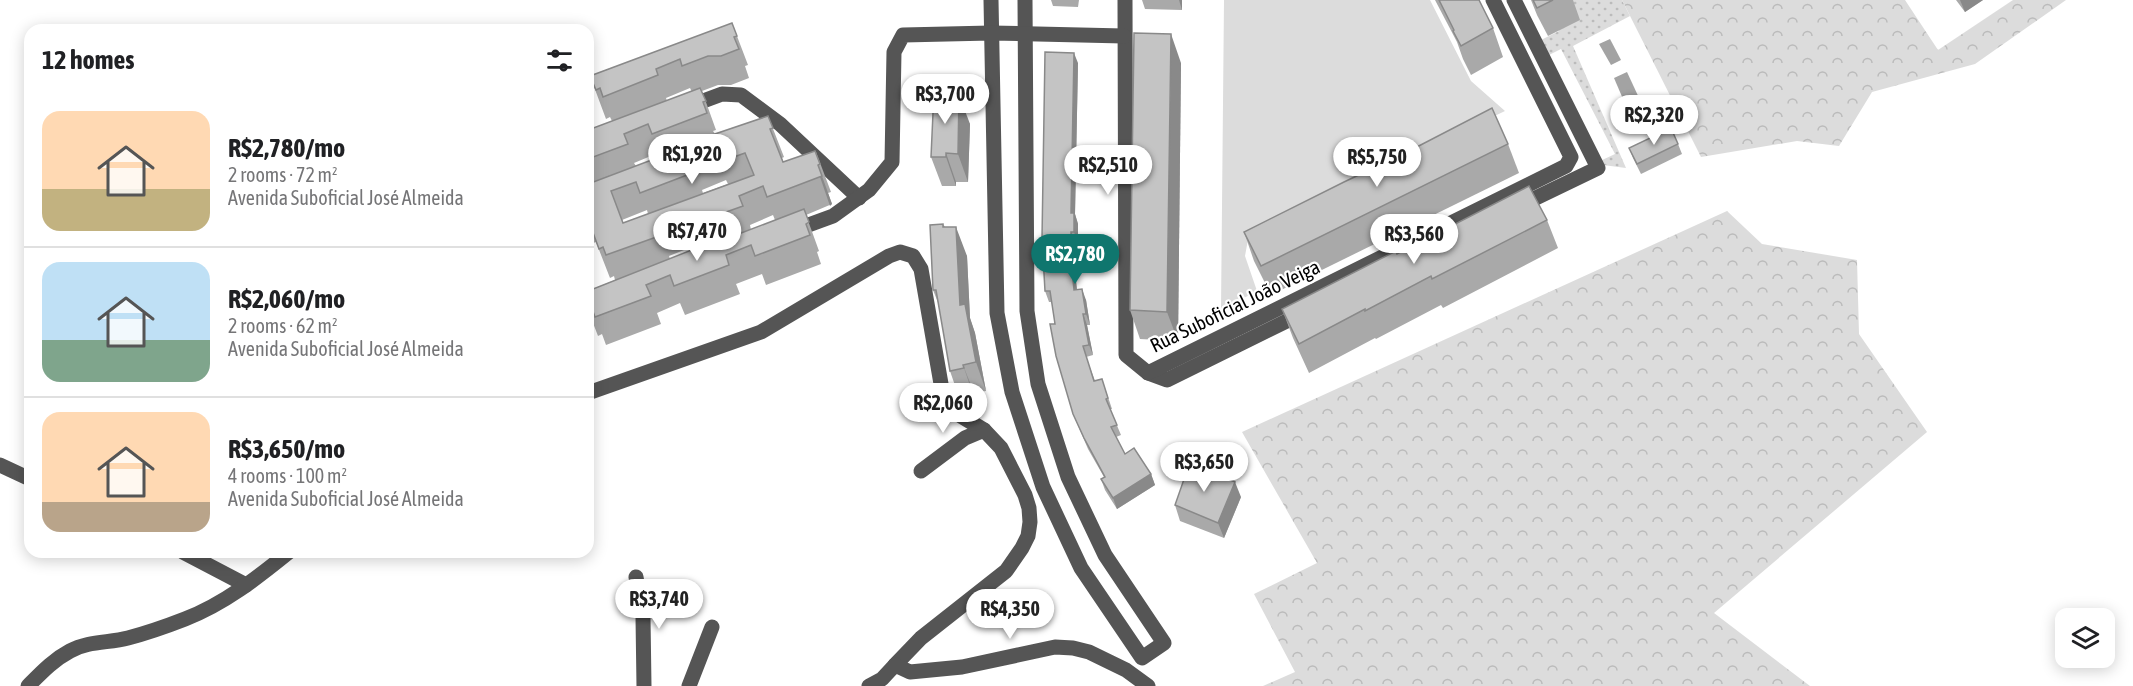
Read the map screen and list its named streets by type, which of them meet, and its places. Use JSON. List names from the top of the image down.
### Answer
{
  "streets": {
    "street": ["Rua Suboficial João Veiga"]
  },
  "page": {
    "heading": "12 homes",
    "price": [
      "R$3,700",
      "R$2,320",
      "R$1,920",
      "R$5,750",
      "R$2,510",
      "R$7,470",
      "R$3,560",
      "R$2,780",
      "R$2,060",
      "R$3,650",
      "R$3,740",
      "R$4,350"
    ],
    "list": [
      {
        "name": "R$2,780/mo",
        "note": "2 rooms · 72 m² · Avenida Suboficial José Almeida"
      },
      {
        "name": "R$2,060/mo",
        "note": "2 rooms · 62 m² · Avenida Suboficial José Almeida"
      },
      {
        "name": "R$3,650/mo",
        "note": "4 rooms · 100 m² · Avenida Suboficial José Almeida"
      }
    ]
  }
}
